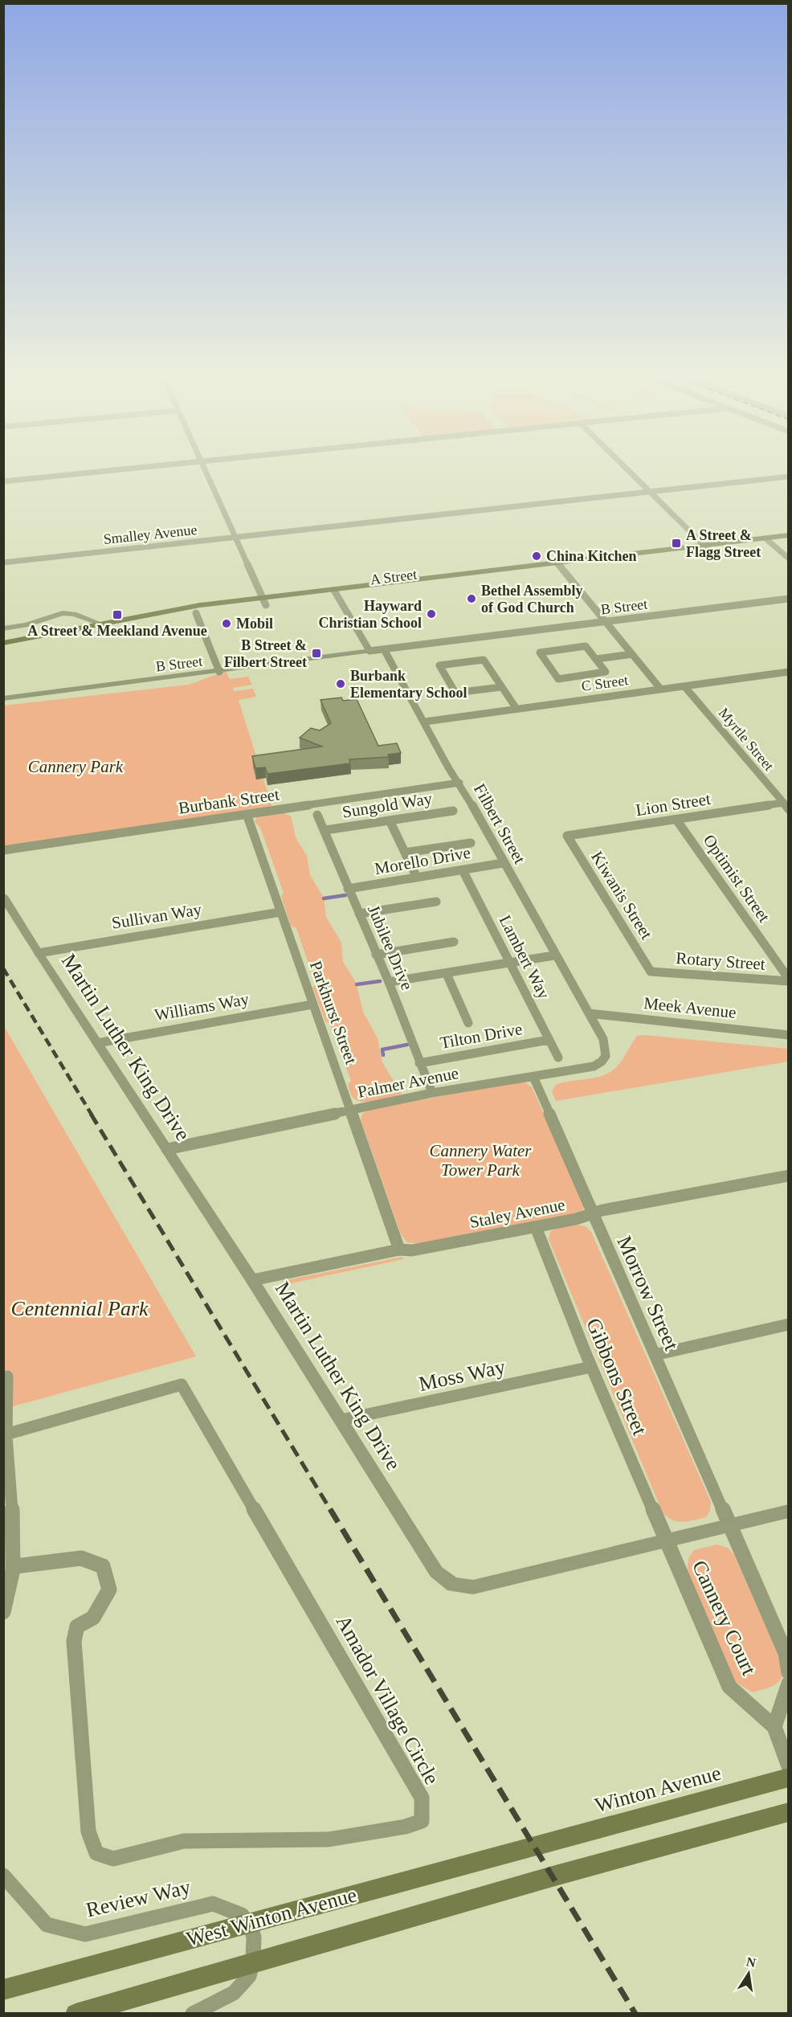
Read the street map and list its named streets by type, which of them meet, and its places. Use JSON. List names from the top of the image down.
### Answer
{
  "streets": {
    "main road": ["A Street", "Winton Avenue", "West Winton Avenue"],
    "street": [
      "Smalley Avenue",
      "B Street",
      "C Street",
      "Myrtle Street",
      "Burbank Street",
      "Lion Street",
      "Sungold Way",
      "Filbert Street",
      "Morello Drive",
      "Optimist Street",
      "Kiwanis Street",
      "Sullivan Way",
      "Jubilee Drive",
      "Lambert Way",
      "Rotary Street",
      "Williams Way",
      "Meek Avenue",
      "Parkhurst Street",
      "Tilton Drive",
      "Martin Luther King Drive",
      "Palmer Avenue",
      "Staley Avenue",
      "Morrow Street",
      "Moss Way",
      "Gibbons Street",
      "Cannery Court",
      "Amador Village Circle",
      "Review Way"
    ]
  },
  "crossings": [
    ["B Street", "Filbert Street"],
    ["C Street", "Myrtle Street"],
    ["C Street", "Filbert Street"],
    ["Myrtle Street", "Lion Street"],
    ["Burbank Street", "Filbert Street"],
    ["Burbank Street", "Parkhurst Street"],
    ["Lion Street", "Optimist Street"],
    ["Lion Street", "Kiwanis Street"],
    ["Sungold Way", "Jubilee Drive"],
    ["Filbert Street", "Morello Drive"],
    ["Filbert Street", "Meek Avenue"],
    ["Filbert Street", "Palmer Avenue"],
    ["Morello Drive", "Jubilee Drive"],
    ["Morello Drive", "Lambert Way"],
    ["Optimist Street", "Rotary Street"],
    ["Kiwanis Street", "Rotary Street"],
    ["Sullivan Way", "Parkhurst Street"],
    ["Sullivan Way", "Martin Luther King Drive"],
    ["Jubilee Drive", "Tilton Drive"],
    ["Jubilee Drive", "Palmer Avenue"],
    ["Lambert Way", "Tilton Drive"],
    ["Williams Way", "Parkhurst Street"],
    ["Williams Way", "Martin Luther King Drive"],
    ["Meek Avenue", "Palmer Avenue"],
    ["Parkhurst Street", "Palmer Avenue"],
    ["Parkhurst Street", "Staley Avenue"],
    ["Martin Luther King Drive", "Palmer Avenue"],
    ["Martin Luther King Drive", "Staley Avenue"],
    ["Martin Luther King Drive", "Morrow Street"],
    ["Martin Luther King Drive", "Moss Way"],
    ["Martin Luther King Drive", "Gibbons Street"],
    ["Martin Luther King Drive", "Cannery Court"],
    ["Palmer Avenue", "Morrow Street"],
    ["Staley Avenue", "Morrow Street"],
    ["Staley Avenue", "Gibbons Street"],
    ["Moss Way", "Gibbons Street"],
    ["Gibbons Street", "Cannery Court"],
    ["Winton Avenue", "West Winton Avenue"]
  ],
  "parks": ["Cannery Park", "Cannery Water Tower Park", "Centennial Park"],
  "places": {
    "transit": ["A Street & Flagg Street", "A Street & Meekland Avenue", "B Street & Filbert Street"],
    "other": [
      "China Kitchen",
      "Bethel Assembly of God Church",
      "Hayward Christian School",
      "Mobil",
      "Burbank Elementary School"
    ]
  },
  "north": "top"
}
